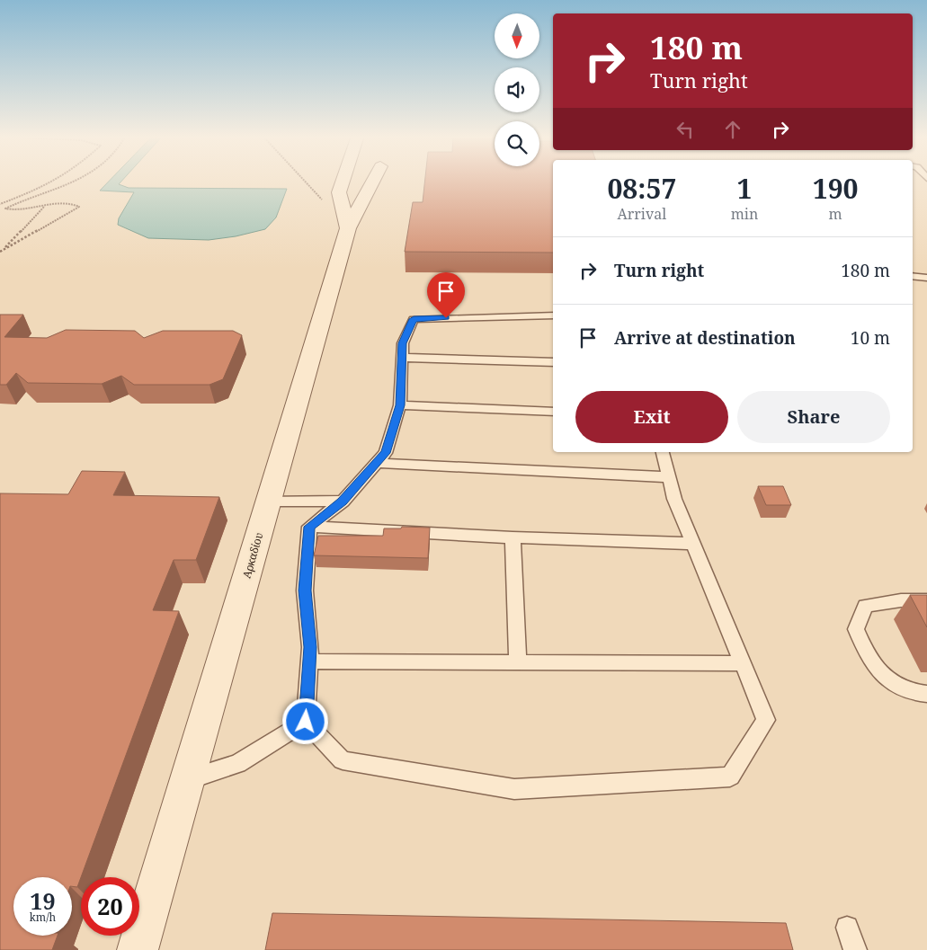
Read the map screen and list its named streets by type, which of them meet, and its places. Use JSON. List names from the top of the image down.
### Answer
{
  "streets": {
    "street": ["Αρκαδίου"]
  },
  "north": "bottom",
  "page": {
    "turn": ["180 m", "Turn right"],
    "eta": [
      "08:57",
      "Arrival",
      "1",
      "min",
      "190",
      "m"
    ],
    "list": [
      {
        "name": "Turn right",
        "value": "180 m"
      },
      {
        "name": "Arrive at destination",
        "value": "10 m"
      }
    ],
    "buttons": ["Exit", "Share"],
    "speed": "19 km/h",
    "limit": "20"
  }
}
